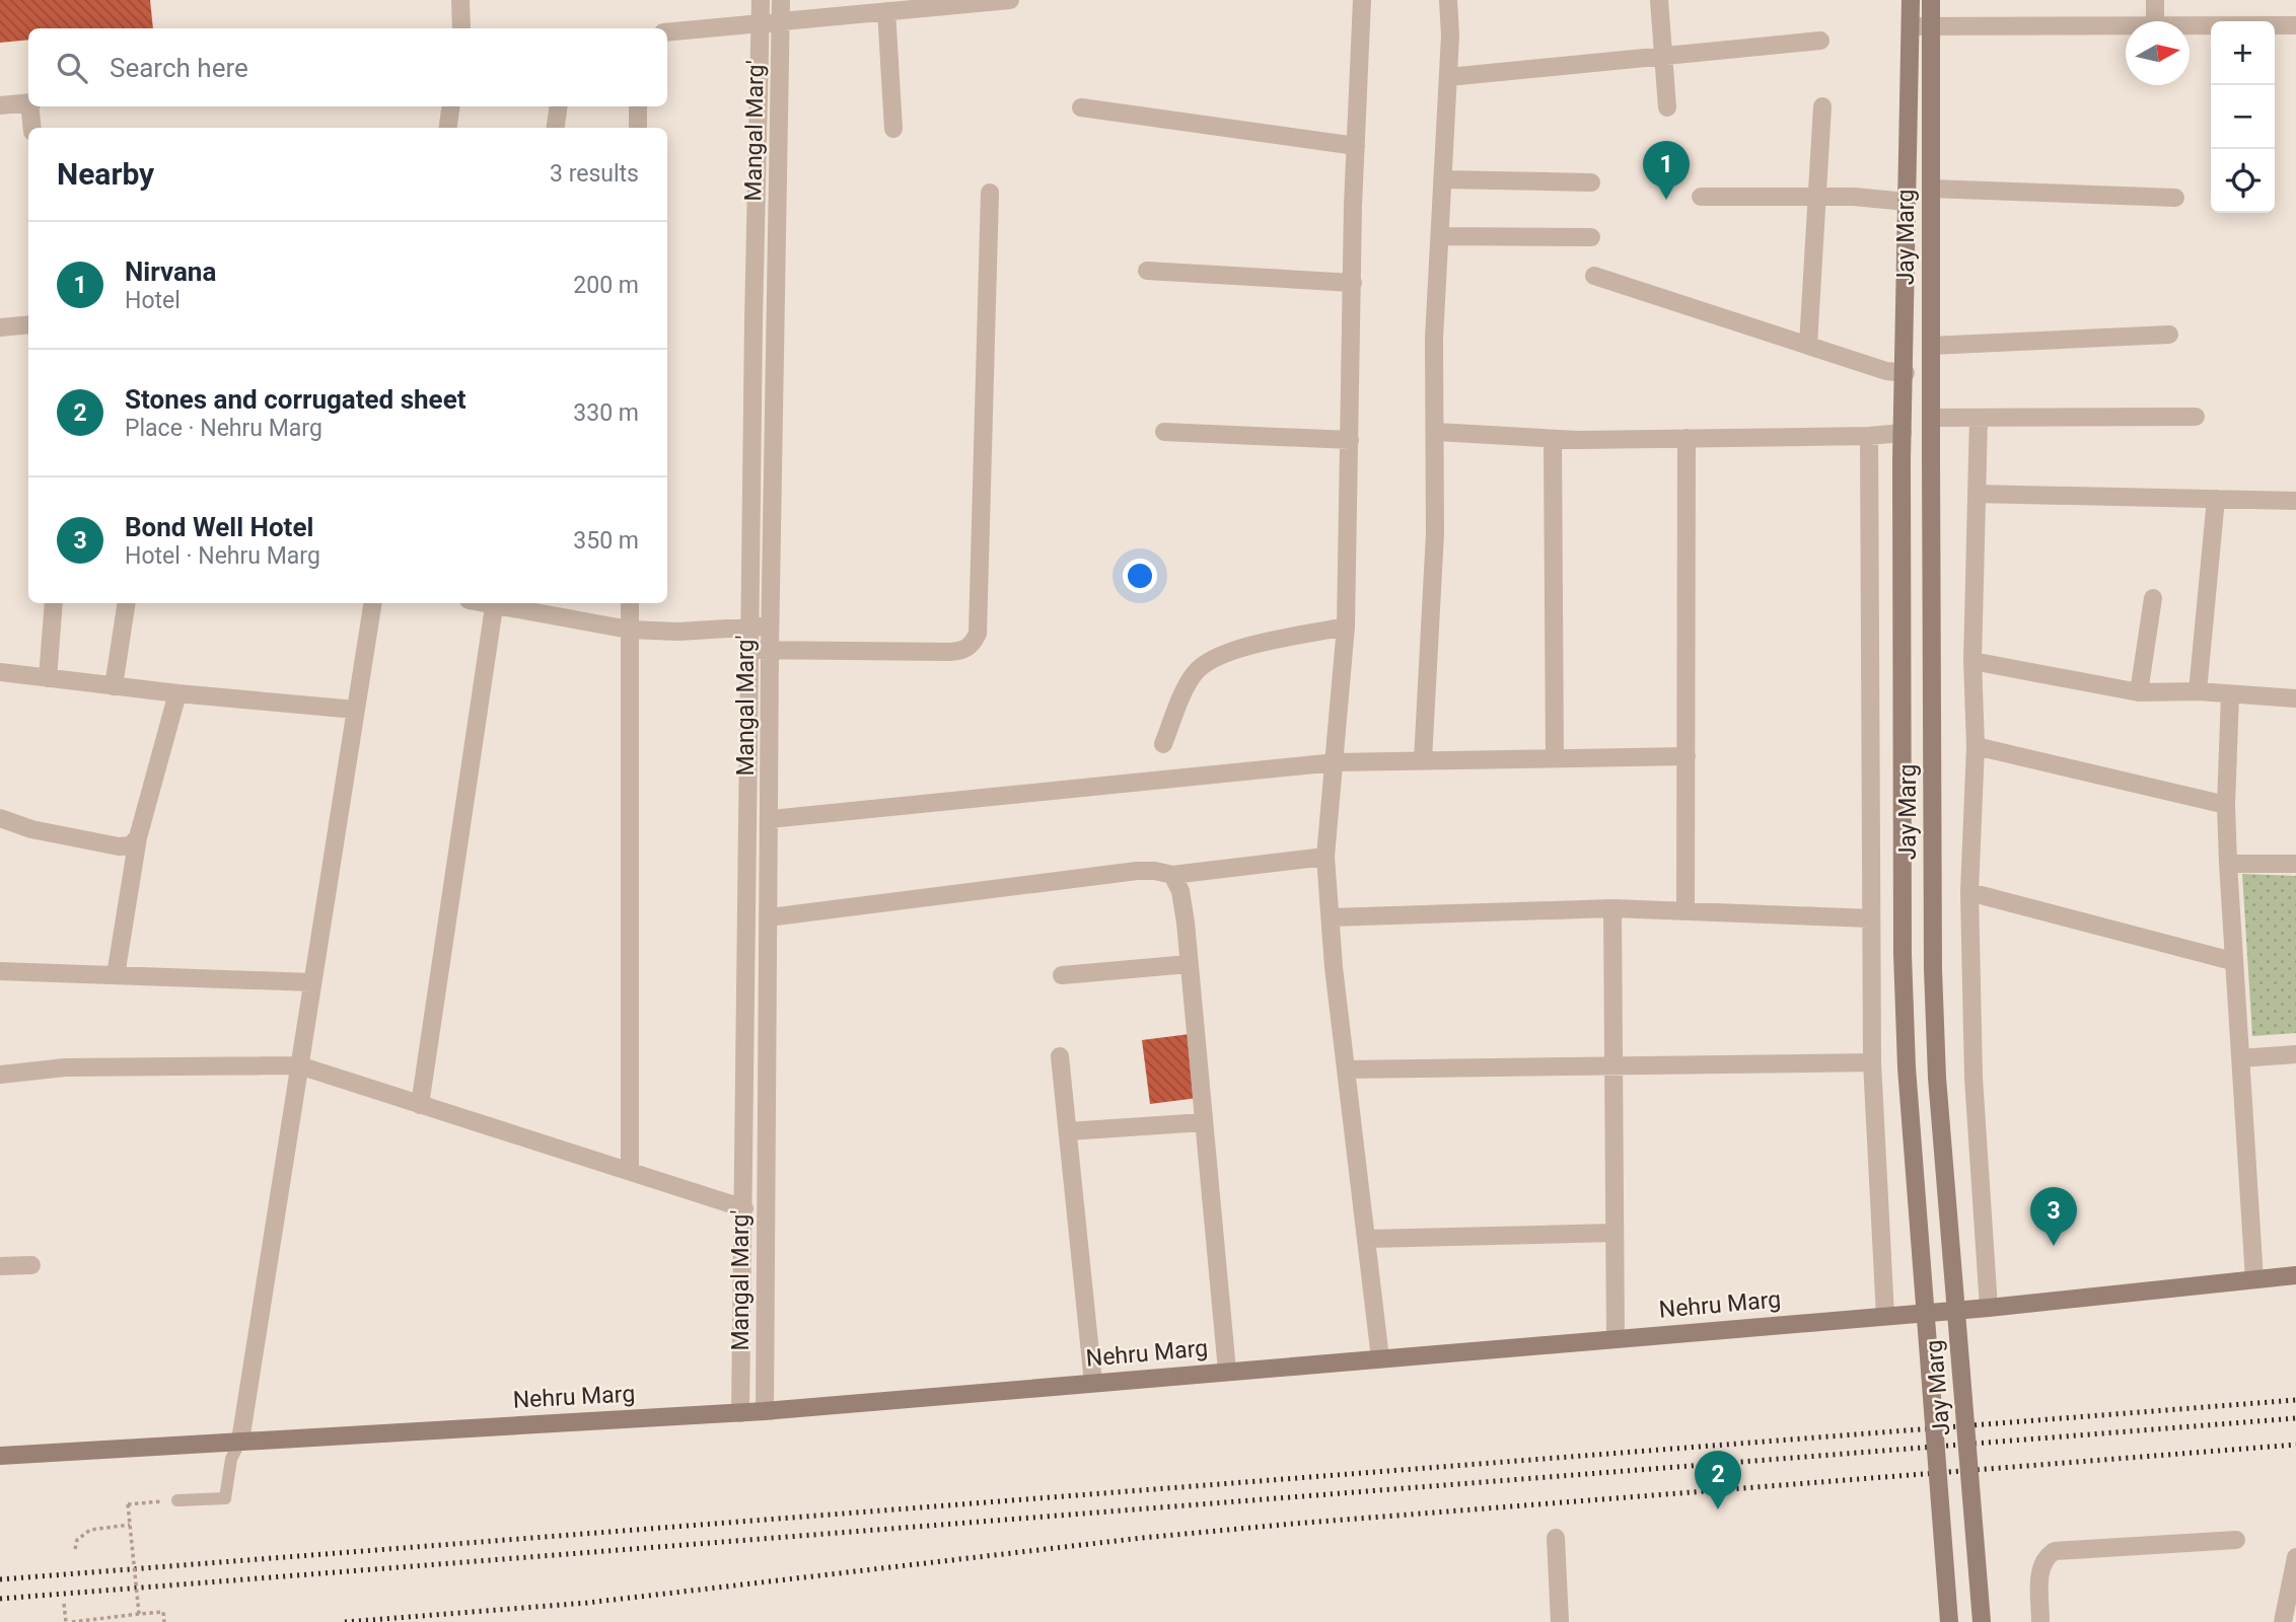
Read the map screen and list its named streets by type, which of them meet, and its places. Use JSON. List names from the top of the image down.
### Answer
{
  "streets": {
    "main road": ["Jay Marg", "Nehru Marg"],
    "street": ["Mangal Marg'"]
  },
  "crossings": [
    ["Mangal Marg'", "Nehru Marg"]
  ],
  "north": "right",
  "page": {
    "map_buttons": ["+", "−"],
    "search": "Search here",
    "heading": ["Nearby", "3 results"],
    "pins": ["1", "3", "2"],
    "list": [
      {
        "mark": "1",
        "name": "Nirvana",
        "note": "Hotel",
        "value": "200 m"
      },
      {
        "mark": "2",
        "name": "Stones and corrugated sheet",
        "note": "Place · Nehru Marg",
        "value": "330 m"
      },
      {
        "mark": "3",
        "name": "Bond Well Hotel",
        "note": "Hotel · Nehru Marg",
        "value": "350 m"
      }
    ]
  }
}
